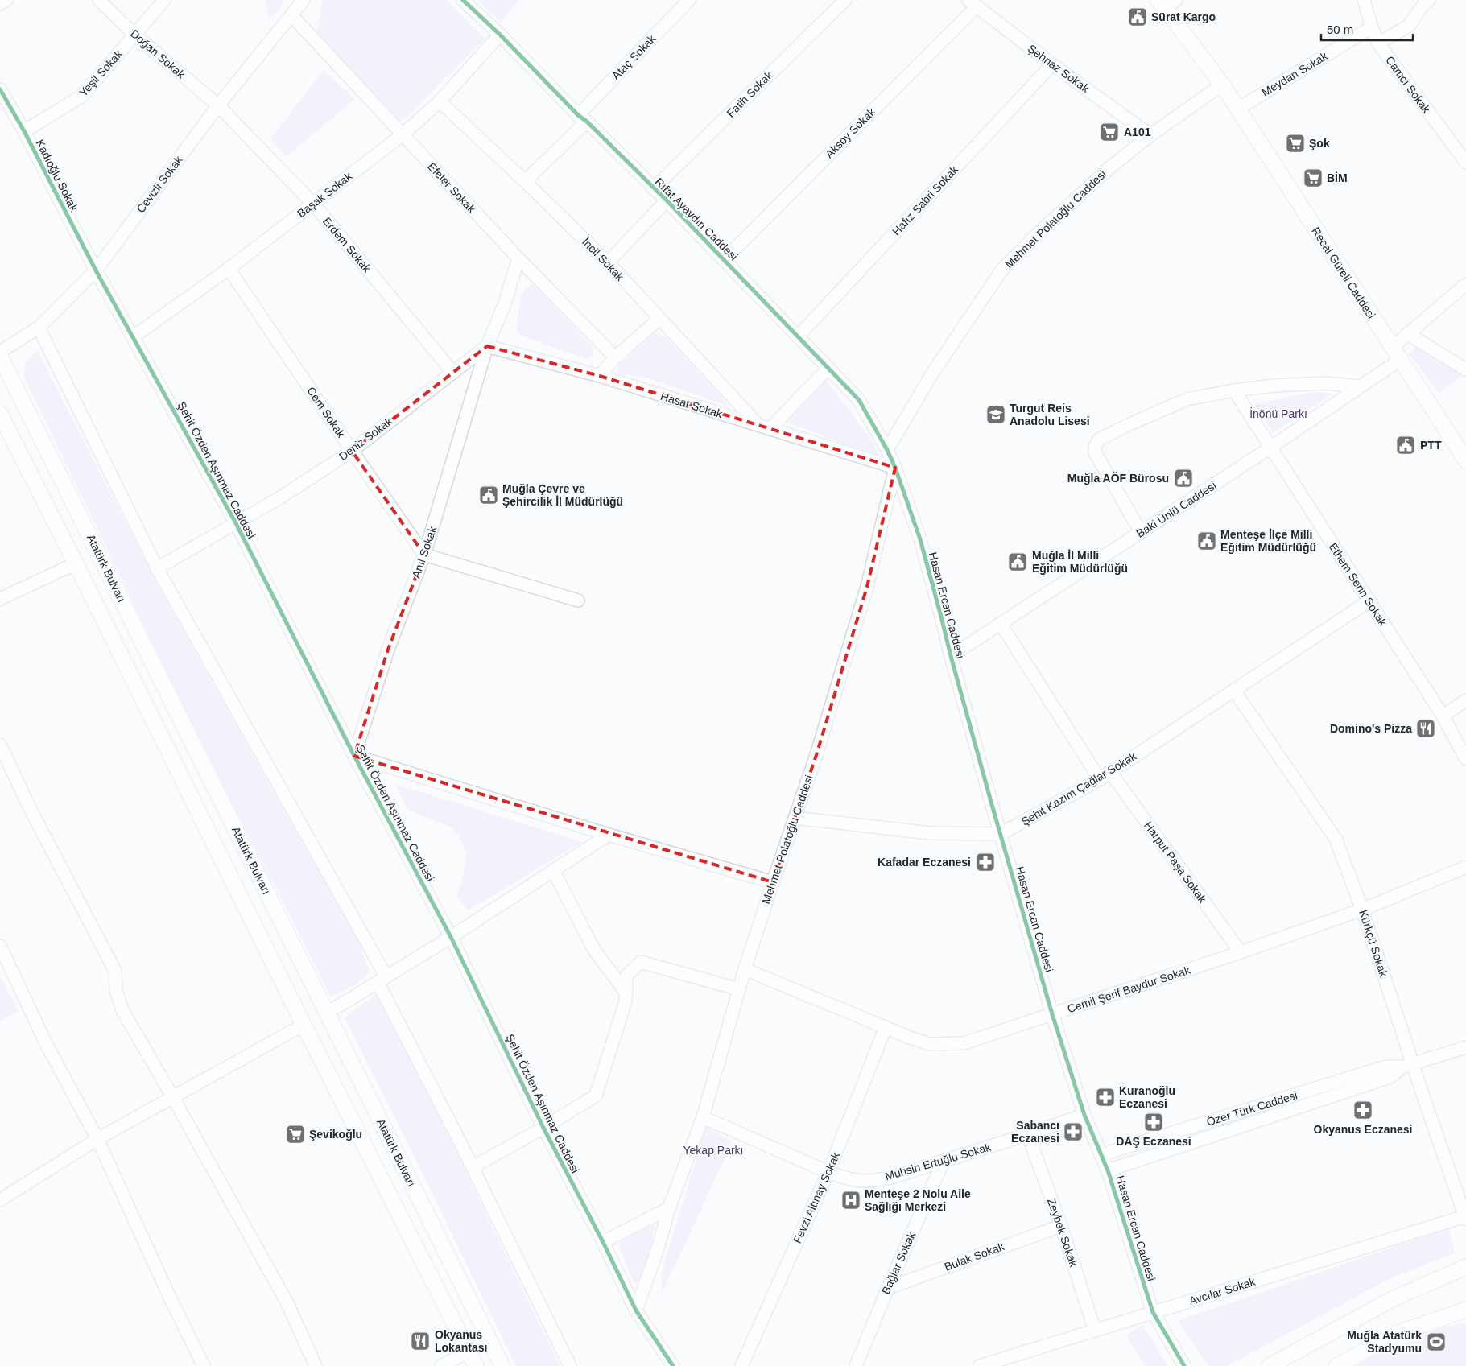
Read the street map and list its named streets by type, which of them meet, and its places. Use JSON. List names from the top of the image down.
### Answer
{
  "streets": {
    "main road": ["Recai Güreli Caddesi", "Atatürk Bulvarı"],
    "street": [
      "Doğan Sokak",
      "Ataç Sokak",
      "Şehnaz Sokak",
      "Yeşil Sokak",
      "Meydan Sokak",
      "Camcı Sokak",
      "Fatih Sokak",
      "Aksoy Sokak",
      "Kadıoğlu Sokak",
      "Cevizli Sokak",
      "Efeler Sokak",
      "Başak Sokak",
      "Hafız Sabri Sokak",
      "Rıfat Ayaydın Caddesi",
      "Mehmet Polatoğlu Caddesi",
      "Erdem Sokak",
      "İncil Sokak",
      "Hasat Sokak",
      "Cem Sokak",
      "Deniz Sokak",
      "Şehit Özden Aşınmaz Caddesi",
      "Baki Ünlü Caddesi",
      "Anıl Sokak",
      "Ethem Serin Sokak",
      "Hasan Ercan Caddesi",
      "Şehit Kazım Çağlar Sokak",
      "Harput Paşa Sokak",
      "Kürkçü Sokak",
      "Cemil Şerif Baydur Sokak",
      "Özer Türk Caddesi",
      "Muhsin Ertuğlu Sokak",
      "Fevzi Altınay Sokak",
      "Zeybek Sokak",
      "Bulak Sokak",
      "Bağlar Sokak",
      "Avcılar Sokak"
    ]
  },
  "crossings": [
    ["Doğan Sokak", "Yeşil Sokak"],
    ["Doğan Sokak", "Cevizli Sokak"],
    ["Doğan Sokak", "Erdem Sokak"],
    ["Ataç Sokak", "Rıfat Ayaydın Caddesi"],
    ["Ataç Sokak", "İncil Sokak"],
    ["Şehnaz Sokak", "Aksoy Sokak"],
    ["Şehnaz Sokak", "Hafız Sabri Sokak"],
    ["Şehnaz Sokak", "Mehmet Polatoğlu Caddesi"],
    ["Yeşil Sokak", "Kadıoğlu Sokak"],
    ["Meydan Sokak", "Camcı Sokak"],
    ["Meydan Sokak", "Recai Güreli Caddesi"],
    ["Fatih Sokak", "Rıfat Ayaydın Caddesi"],
    ["Aksoy Sokak", "Rıfat Ayaydın Caddesi"],
    ["Kadıoğlu Sokak", "Cevizli Sokak"],
    ["Kadıoğlu Sokak", "Şehit Özden Aşınmaz Caddesi"],
    ["Cevizli Sokak", "Efeler Sokak"],
    ["Cevizli Sokak", "Erdem Sokak"],
    ["Cevizli Sokak", "Şehit Özden Aşınmaz Caddesi"],
    ["Efeler Sokak", "Başak Sokak"],
    ["Efeler Sokak", "Deniz Sokak"],
    ["Başak Sokak", "Rıfat Ayaydın Caddesi"],
    ["Başak Sokak", "Erdem Sokak"],
    ["Başak Sokak", "İncil Sokak"],
    ["Başak Sokak", "Cem Sokak"],
    ["Başak Sokak", "Şehit Özden Aşınmaz Caddesi"],
    ["Hafız Sabri Sokak", "Rıfat Ayaydın Caddesi"],
    ["Rıfat Ayaydın Caddesi", "Mehmet Polatoğlu Caddesi"],
    ["Rıfat Ayaydın Caddesi", "Hasat Sokak"],
    ["Rıfat Ayaydın Caddesi", "Hasan Ercan Caddesi"],
    ["Mehmet Polatoğlu Caddesi", "Recai Güreli Caddesi"],
    ["Mehmet Polatoğlu Caddesi", "Hasat Sokak"],
    ["Mehmet Polatoğlu Caddesi", "Şehit Özden Aşınmaz Caddesi"],
    ["Mehmet Polatoğlu Caddesi", "Hasan Ercan Caddesi"],
    ["Mehmet Polatoğlu Caddesi", "Şehit Kazım Çağlar Sokak"],
    ["Mehmet Polatoğlu Caddesi", "Cemil Şerif Baydur Sokak"],
    ["Mehmet Polatoğlu Caddesi", "Muhsin Ertuğlu Sokak"],
    ["Erdem Sokak", "Deniz Sokak"],
    ["İncil Sokak", "Hasat Sokak"],
    ["Recai Güreli Caddesi", "Baki Ünlü Caddesi"],
    ["Hasat Sokak", "Deniz Sokak"],
    ["Hasat Sokak", "Anıl Sokak"],
    ["Hasat Sokak", "Hasan Ercan Caddesi"],
    ["Cem Sokak", "Deniz Sokak"],
    ["Cem Sokak", "Anıl Sokak"],
    ["Deniz Sokak", "Şehit Özden Aşınmaz Caddesi"],
    ["Deniz Sokak", "Anıl Sokak"],
    ["Şehit Özden Aşınmaz Caddesi", "Anıl Sokak"],
    ["Baki Ünlü Caddesi", "Ethem Serin Sokak"],
    ["Baki Ünlü Caddesi", "Hasan Ercan Caddesi"],
    ["Ethem Serin Sokak", "Şehit Kazım Çağlar Sokak"],
    ["Hasan Ercan Caddesi", "Şehit Kazım Çağlar Sokak"],
    ["Hasan Ercan Caddesi", "Cemil Şerif Baydur Sokak"],
    ["Hasan Ercan Caddesi", "Özer Türk Caddesi"],
    ["Hasan Ercan Caddesi", "Muhsin Ertuğlu Sokak"],
    ["Hasan Ercan Caddesi", "Avcılar Sokak"],
    ["Şehit Kazım Çağlar Sokak", "Harput Paşa Sokak"],
    ["Şehit Kazım Çağlar Sokak", "Kürkçü Sokak"],
    ["Harput Paşa Sokak", "Cemil Şerif Baydur Sokak"],
    ["Kürkçü Sokak", "Cemil Şerif Baydur Sokak"],
    ["Kürkçü Sokak", "Özer Türk Caddesi"],
    ["Kürkçü Sokak", "Avcılar Sokak"],
    ["Cemil Şerif Baydur Sokak", "Fevzi Altınay Sokak"],
    ["Muhsin Ertuğlu Sokak", "Fevzi Altınay Sokak"],
    ["Muhsin Ertuğlu Sokak", "Zeybek Sokak"],
    ["Muhsin Ertuğlu Sokak", "Bağlar Sokak"],
    ["Zeybek Sokak", "Bulak Sokak"],
    ["Zeybek Sokak", "Avcılar Sokak"],
    ["Bulak Sokak", "Bağlar Sokak"]
  ],
  "parks": ["İnönü Parkı", "Yekap Parkı"],
  "places": {
    "public building": [
      "Sürat Kargo",
      "PTT",
      "Muğla AÖF Bürosu",
      "Muğla Çevre ve Şehircilik İl Müdürlüğü",
      "Menteşe İlçe Milli Eğitim Müdürlüğü",
      "Muğla İl Milli Eğitim Müdürlüğü"
    ],
    "supermarket": [
      "A101",
      "Şok",
      "BİM",
      "Şevikoğlu"
    ],
    "school or university": ["Turgut Reis Anadolu Lisesi"],
    "restaurant": ["Domino's Pizza", "Okyanus Lokantası"],
    "pharmacy": [
      "Kafadar Eczanesi",
      "Kuranoğlu Eczanesi",
      "Okyanus Eczanesi",
      "DAŞ Eczanesi",
      "Sabancı Eczanesi"
    ],
    "hospital": ["Menteşe 2 Nolu Aile Sağlığı Merkezi"],
    "sports": ["Muğla Atatürk Stadyumu"]
  },
  "scale_bar": "50 m"
}
